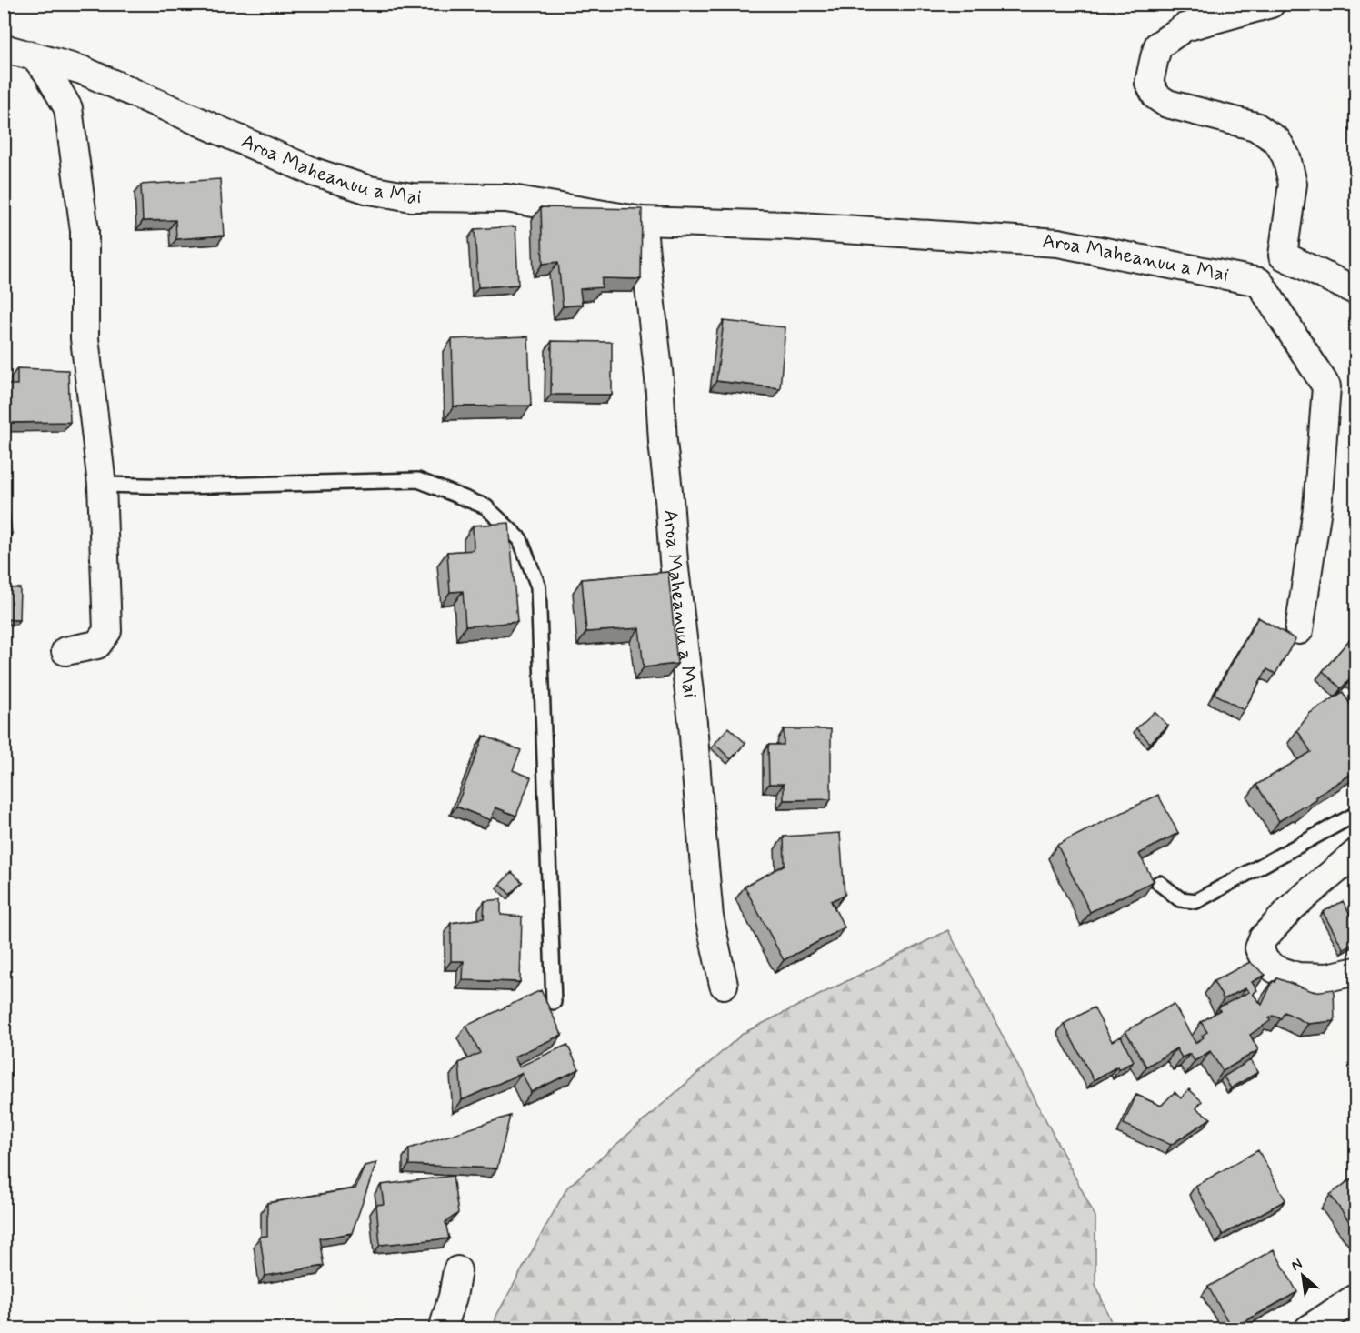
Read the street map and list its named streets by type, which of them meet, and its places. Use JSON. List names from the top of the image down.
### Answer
{
  "streets": {
    "street": ["Aroa Maheanuu a Mai"]
  },
  "north": "top left"
}
